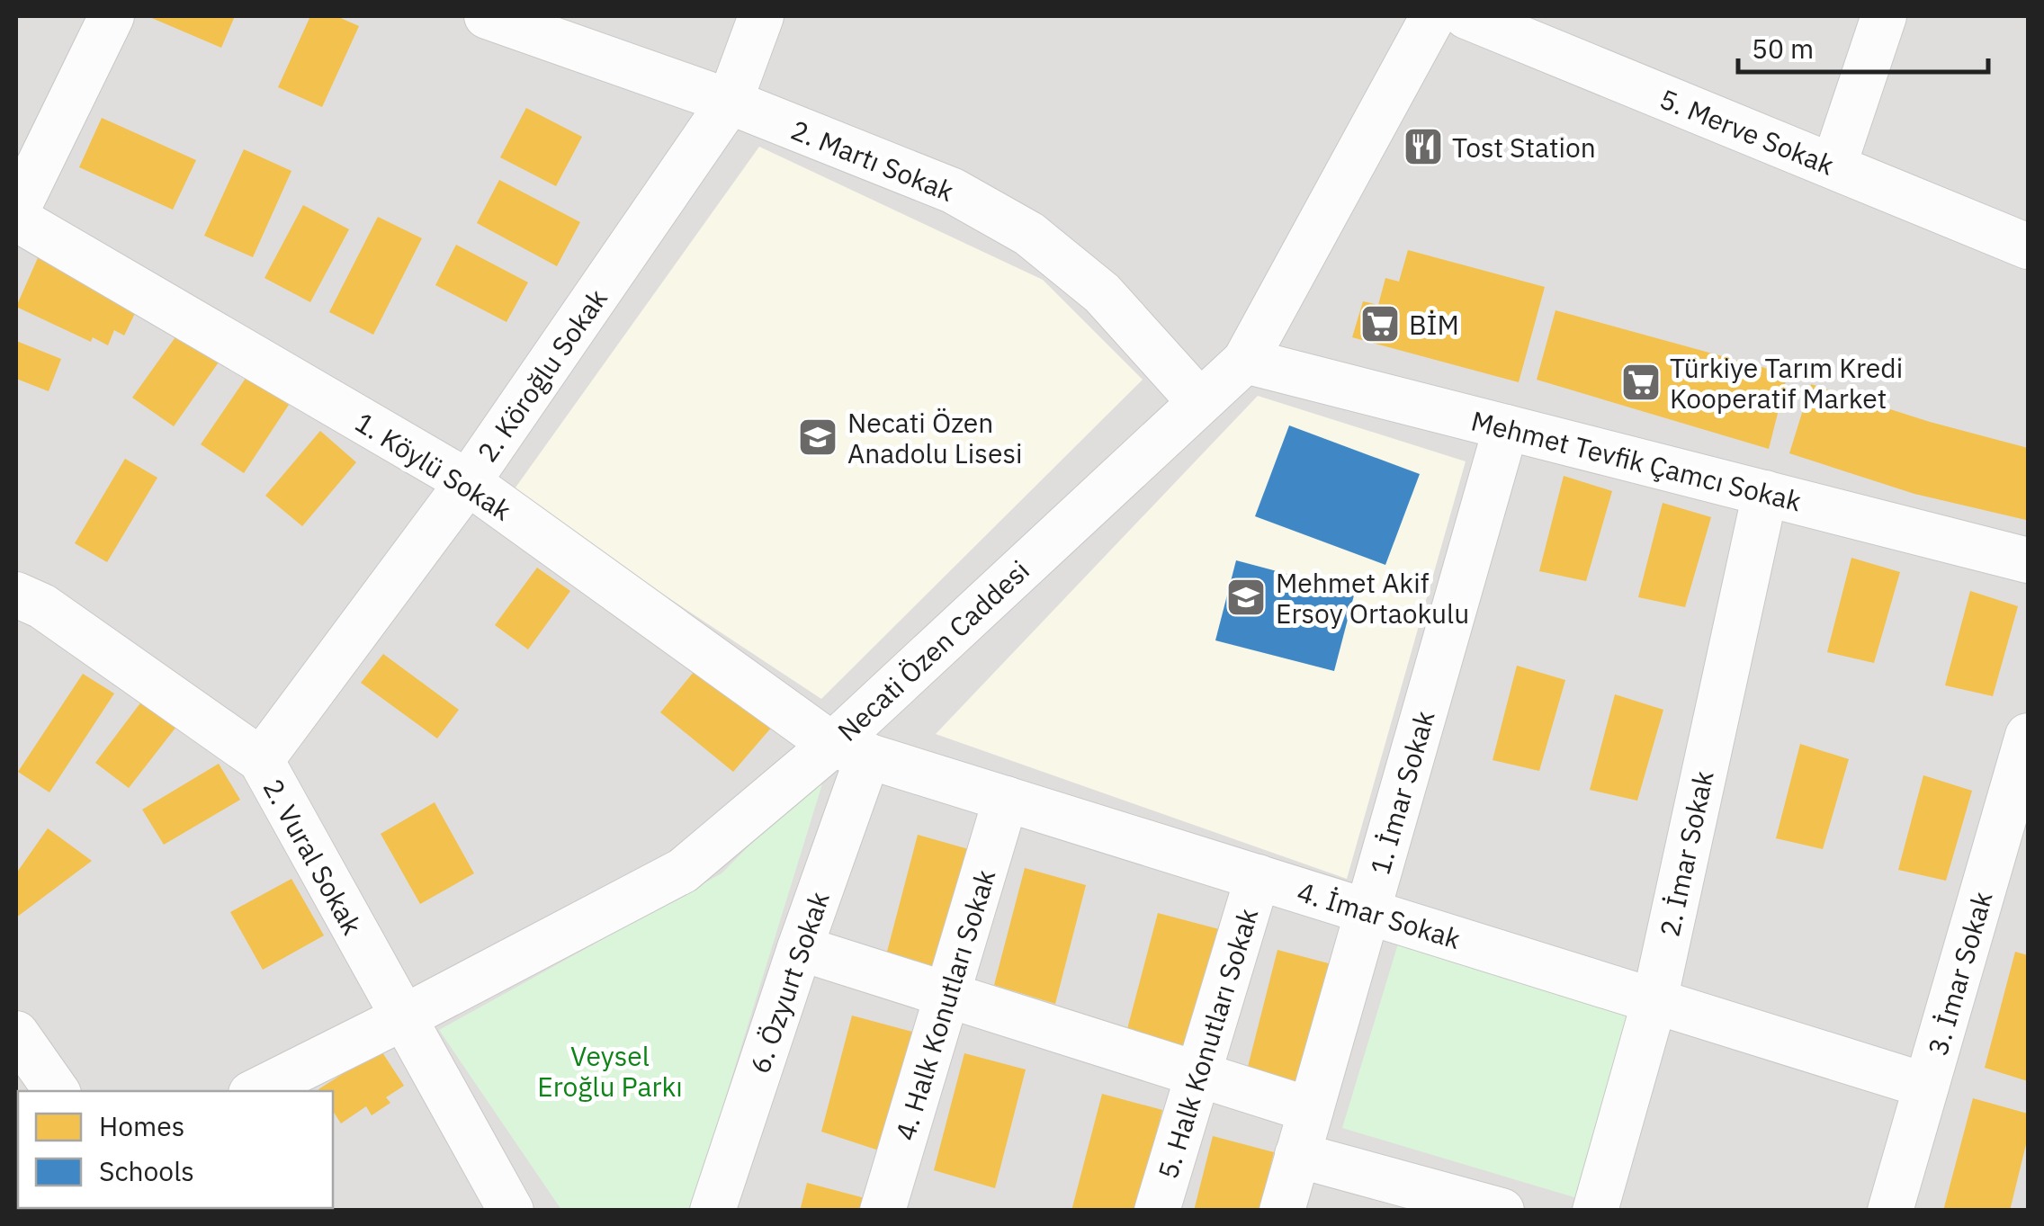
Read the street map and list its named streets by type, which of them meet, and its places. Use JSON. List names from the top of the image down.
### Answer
{
  "streets": {
    "street": [
      "5. Merve Sokak",
      "2. Martı Sokak",
      "2. Köroğlu Sokak",
      "Mehmet Tevfik Çamcı Sokak",
      "1. Köylü Sokak",
      "Necati Özen Caddesi",
      "1. İmar Sokak",
      "2. İmar Sokak",
      "2. Vural Sokak",
      "4. İmar Sokak",
      "3. İmar Sokak",
      "6. Özyurt Sokak",
      "4. Halk Konutları Sokak",
      "5. Halk Konutları Sokak"
    ]
  },
  "crossings": [
    ["2. Martı Sokak", "2. Köroğlu Sokak"],
    ["2. Martı Sokak", "Necati Özen Caddesi"],
    ["2. Köroğlu Sokak", "1. Köylü Sokak"],
    ["2. Köroğlu Sokak", "2. Vural Sokak"],
    ["Mehmet Tevfik Çamcı Sokak", "Necati Özen Caddesi"],
    ["Mehmet Tevfik Çamcı Sokak", "1. İmar Sokak"],
    ["Mehmet Tevfik Çamcı Sokak", "2. İmar Sokak"],
    ["1. Köylü Sokak", "Necati Özen Caddesi"],
    ["1. Köylü Sokak", "4. İmar Sokak"],
    ["1. Köylü Sokak", "6. Özyurt Sokak"],
    ["Necati Özen Caddesi", "2. Vural Sokak"],
    ["Necati Özen Caddesi", "4. İmar Sokak"],
    ["Necati Özen Caddesi", "6. Özyurt Sokak"],
    ["1. İmar Sokak", "4. İmar Sokak"],
    ["2. İmar Sokak", "4. İmar Sokak"],
    ["4. İmar Sokak", "3. İmar Sokak"],
    ["4. İmar Sokak", "6. Özyurt Sokak"],
    ["4. İmar Sokak", "4. Halk Konutları Sokak"],
    ["4. İmar Sokak", "5. Halk Konutları Sokak"]
  ],
  "parks": ["Veysel Eroğlu Parkı"],
  "places": {
    "restaurant": ["Tost Station"],
    "supermarket": ["BİM", "Türkiye Tarım Kredi Kooperatif Market"],
    "school or university": ["Necati Özen Anadolu Lisesi", "Mehmet Akif Ersoy Ortaokulu"]
  },
  "legend": ["Homes", "Schools"],
  "scale_bar": "50 m"
}
